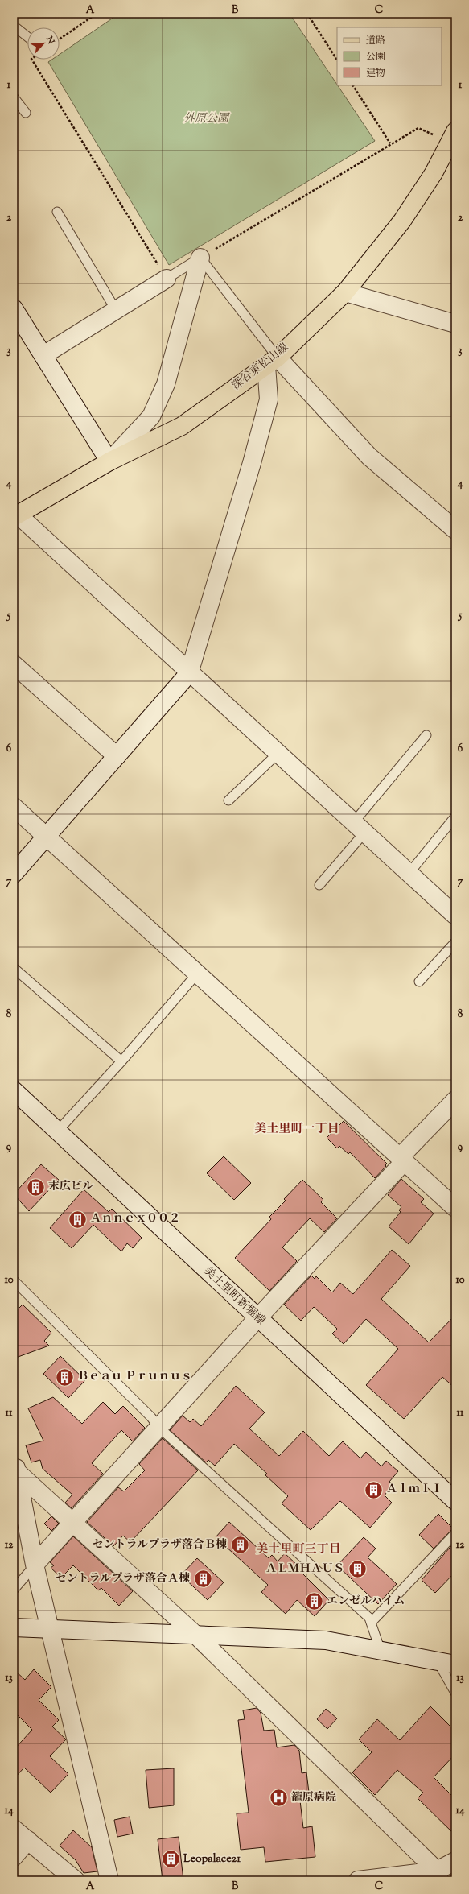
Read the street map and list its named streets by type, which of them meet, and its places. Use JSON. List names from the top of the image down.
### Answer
{
  "streets": {
    "main road": ["深谷東松山線"],
    "street": ["美土里町新堀線"]
  },
  "districts": ["美土里町一丁目", "美土里町三丁目"],
  "parks": ["外原公園"],
  "places": {
    "building": [
      "末広ビル",
      "Ａｎｎｅｘ００２",
      "Ｂｅａｕ Ｐｒｕｎｕｓ",
      "ＡｌｍＩＩ",
      "セントラルプラザ落合Ｂ棟",
      "ＡＬＭＨＡＵＳ",
      "セントラルプラザ落合Ａ棟",
      "エンゼルハイム",
      "Leopalace21"
    ],
    "hospital": ["籠原病院"]
  },
  "legend": ["道路", "公園", "建物"],
  "north": "top right",
  "grid": {
    "columns": ["A", "B", "C"],
    "rows": [
      "1",
      "2",
      "3",
      "4",
      "5",
      "6",
      "7",
      "8",
      "9",
      "10",
      "11",
      "12",
      "13",
      "14"
    ]
  }
}
